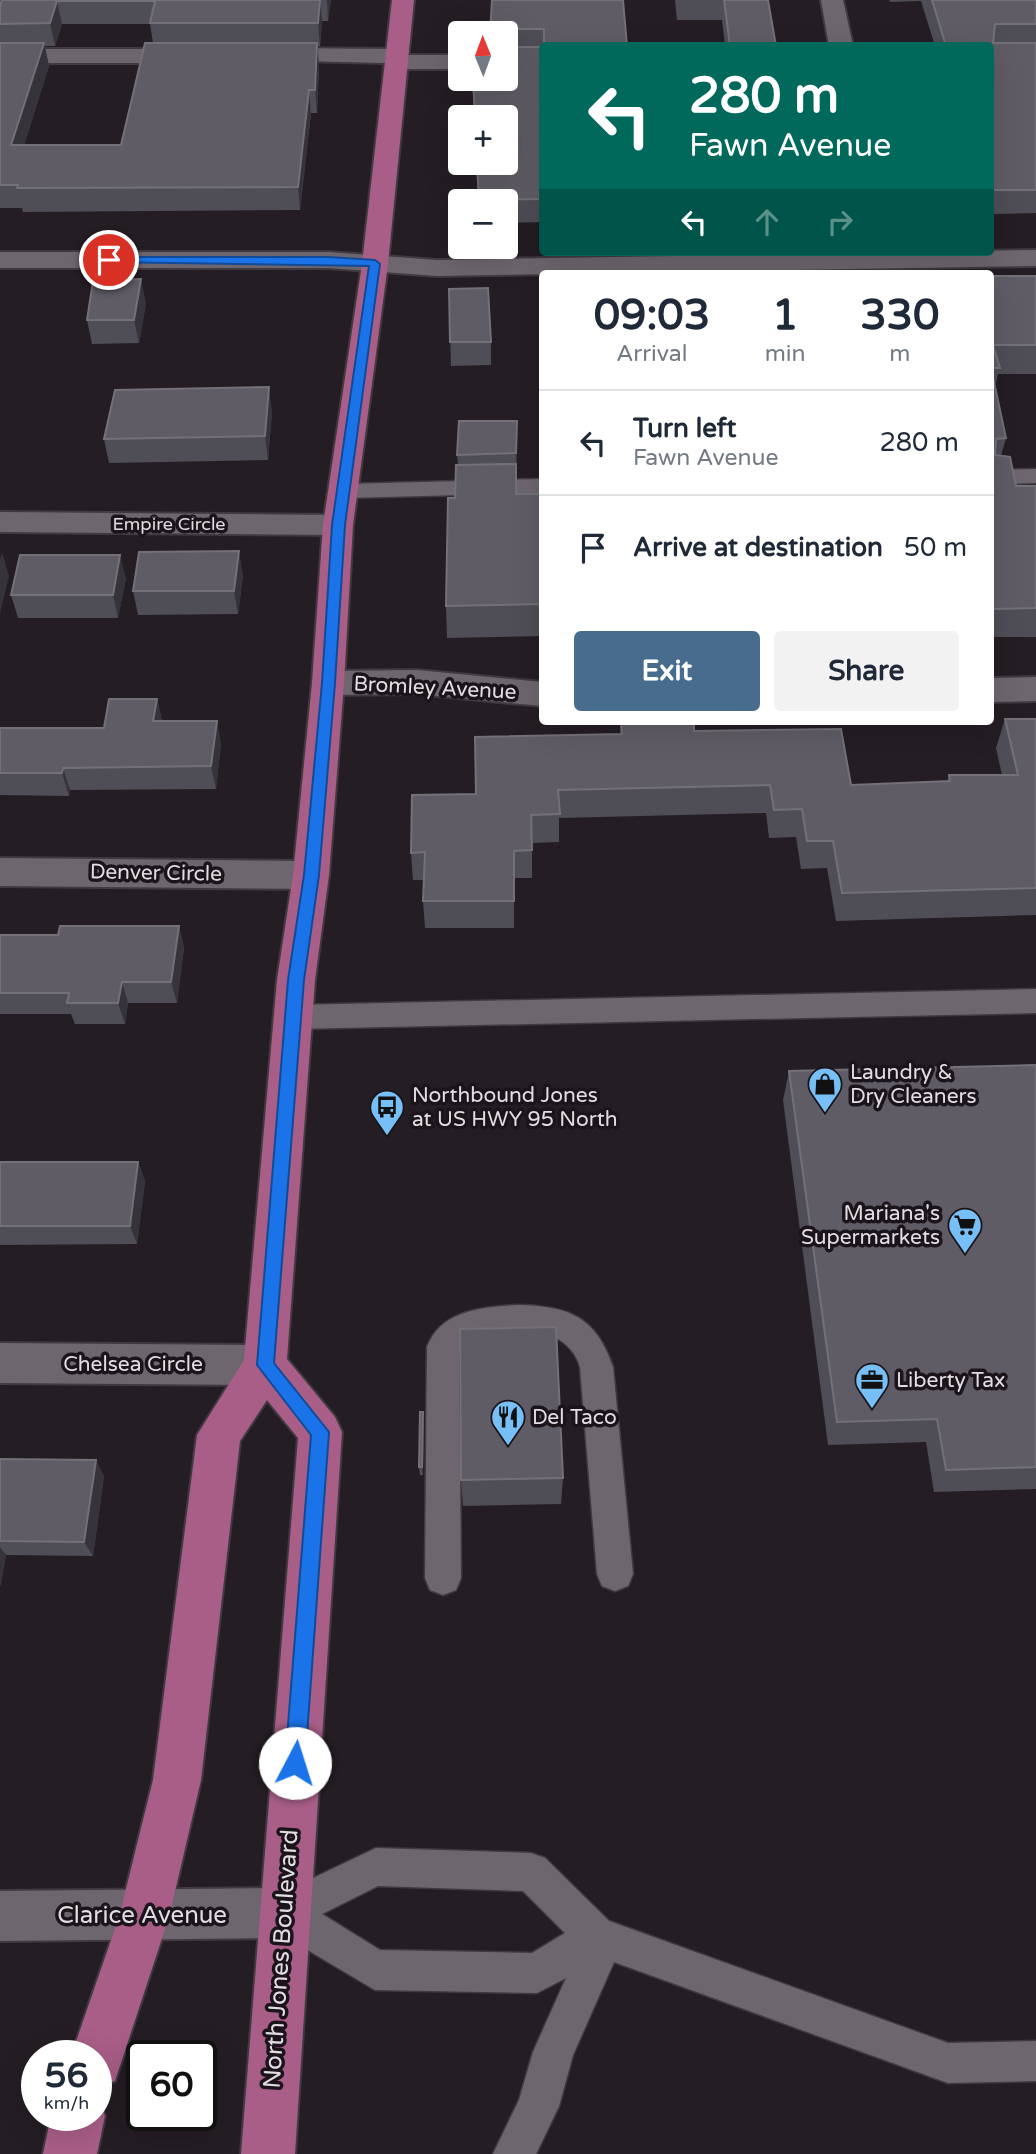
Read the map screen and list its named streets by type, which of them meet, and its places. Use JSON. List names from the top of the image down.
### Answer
{
  "streets": {
    "main road": ["North Jones Boulevard"],
    "street": [
      "Empire Circle",
      "Bromley Avenue",
      "Denver Circle",
      "Chelsea Circle",
      "Clarice Avenue"
    ]
  },
  "crossings": [
    ["Chelsea Circle", "North Jones Boulevard"],
    ["Clarice Avenue", "North Jones Boulevard"]
  ],
  "places": {
    "shop": ["Laundry & Dry Cleaners"],
    "bus stop": ["Northbound Jones at US HWY 95 North"],
    "supermarket": ["Mariana's Supermarkets"],
    "office": ["Liberty Tax"],
    "restaurant": ["Del Taco"]
  },
  "north": "top",
  "page": {
    "map_buttons": ["+", "−"],
    "turn": ["280 m", "Fawn Avenue"],
    "eta": [
      "09:03",
      "Arrival",
      "1",
      "min",
      "330",
      "m"
    ],
    "list": [
      {
        "name": "Turn left",
        "note": "Fawn Avenue",
        "value": "280 m"
      },
      {
        "name": "Arrive at destination",
        "value": "50 m"
      }
    ],
    "buttons": ["Exit", "Share"],
    "speed": "56 km/h",
    "limit": "60"
  }
}
